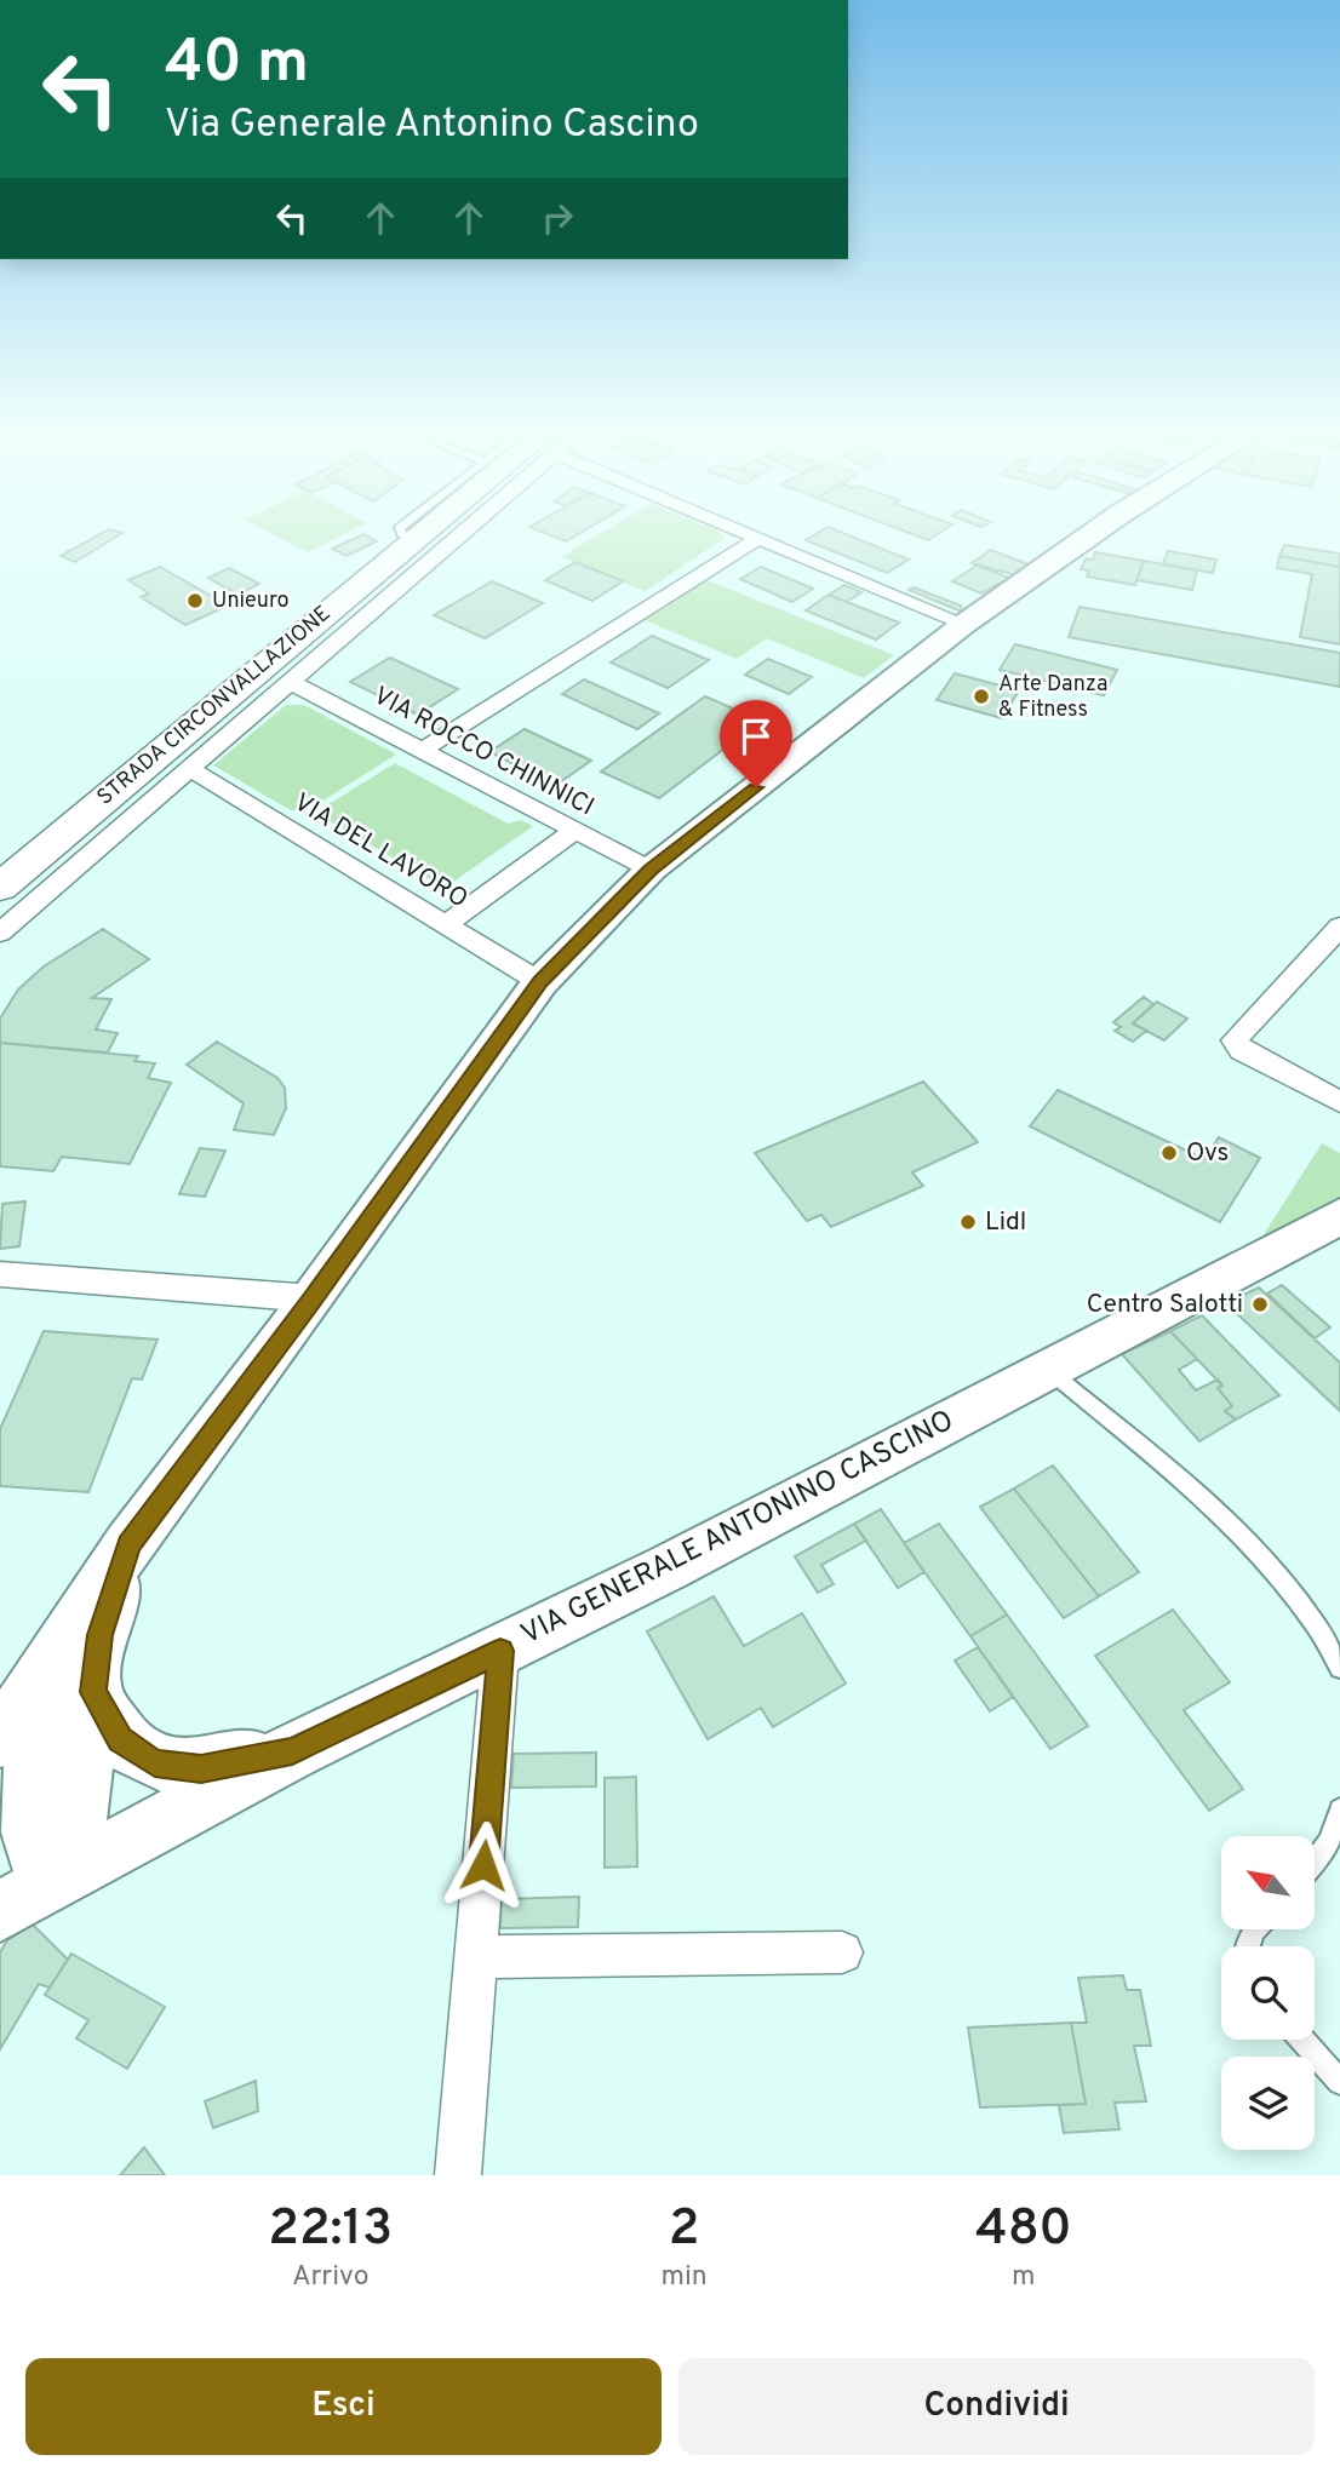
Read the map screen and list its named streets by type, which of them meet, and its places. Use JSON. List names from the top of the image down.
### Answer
{
  "streets": {
    "main road": ["STRADA CIRCONVALLAZIONE"],
    "street": ["VIA ROCCO CHINNICI", "VIA DEL LAVORO", "VIA GENERALE ANTONINO CASCINO"]
  },
  "places": [
    "Unieuro",
    "Arte Danza & Fitness",
    "Ovs",
    "Lidl",
    "Centro Salotti"
  ],
  "north": "top left",
  "page": {
    "turn": ["40 m", "Via Generale Antonino Cascino"],
    "eta": [
      "22:13",
      "Arrivo",
      "2",
      "min",
      "480",
      "m"
    ],
    "buttons": ["Esci", "Condividi"]
  }
}
